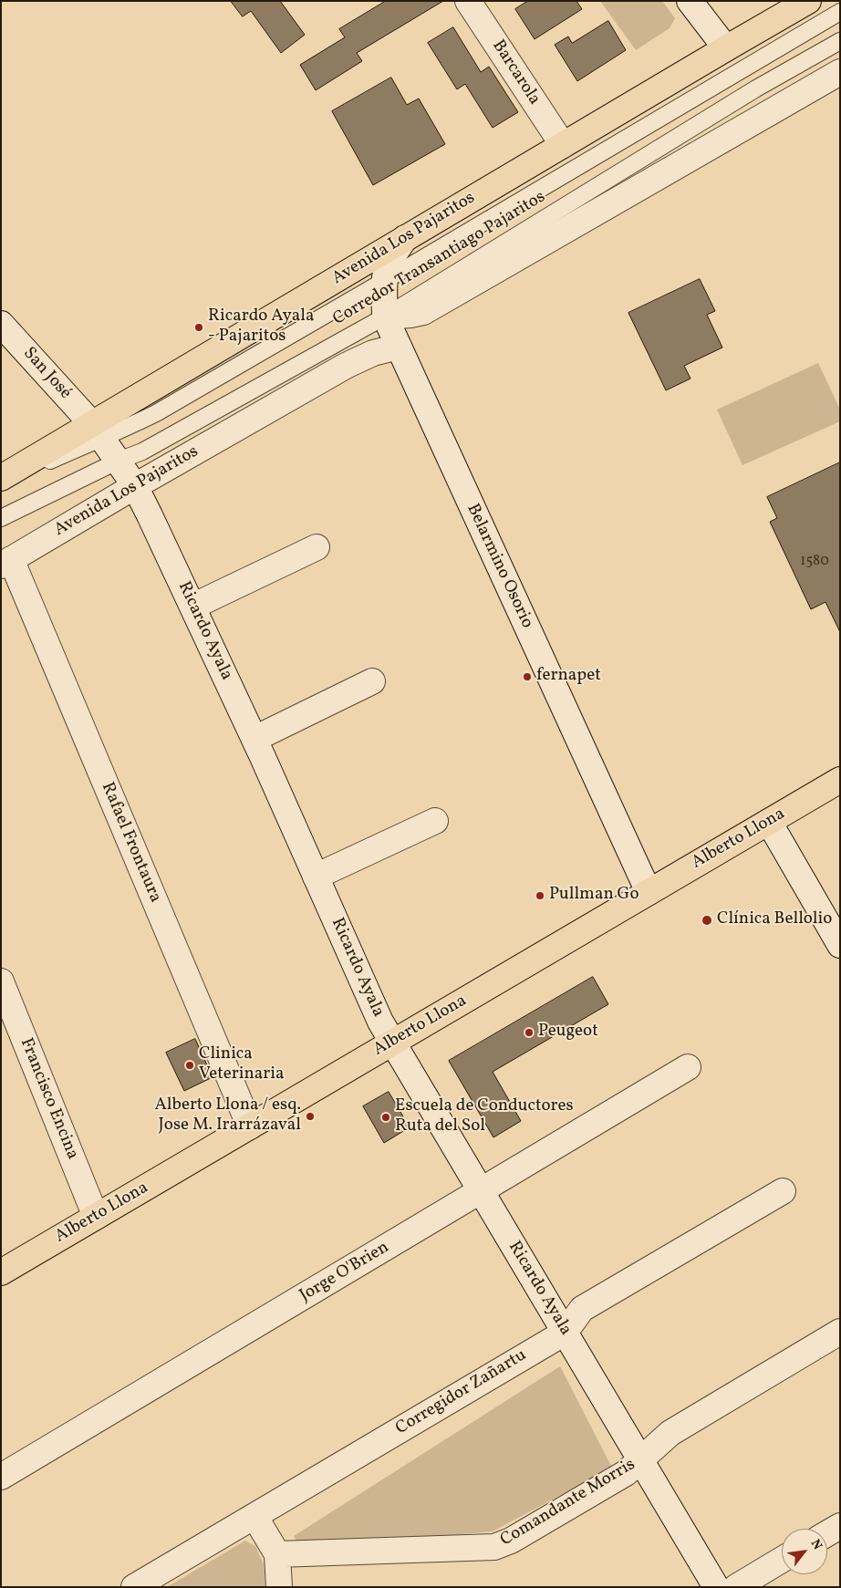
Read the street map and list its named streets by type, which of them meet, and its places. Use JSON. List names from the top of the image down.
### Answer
{
  "streets": {
    "main road": ["Avenida Los Pajaritos", "Alberto Llona"],
    "street": [
      "Barcarola",
      "San José",
      "Belarmino Osorio",
      "Ricardo Ayala",
      "Rafael Frontaura",
      "Francisco Encina",
      "Jorge O'Brien",
      "Corregidor Zañartu",
      "Comandante Morris"
    ],
    "lane": ["Corredor Transantiago Pajaritos"]
  },
  "crossings": [
    ["Barcarola", "Avenida Los Pajaritos"],
    ["Avenida Los Pajaritos", "Corredor Transantiago Pajaritos"],
    ["Avenida Los Pajaritos", "San José"],
    ["Avenida Los Pajaritos", "Belarmino Osorio"],
    ["Avenida Los Pajaritos", "Ricardo Ayala"],
    ["Avenida Los Pajaritos", "Rafael Frontaura"],
    ["Corredor Transantiago Pajaritos", "San José"],
    ["Corredor Transantiago Pajaritos", "Belarmino Osorio"],
    ["Corredor Transantiago Pajaritos", "Ricardo Ayala"],
    ["San José", "Ricardo Ayala"],
    ["Belarmino Osorio", "Alberto Llona"],
    ["Ricardo Ayala", "Alberto Llona"],
    ["Ricardo Ayala", "Jorge O'Brien"],
    ["Ricardo Ayala", "Corregidor Zañartu"],
    ["Ricardo Ayala", "Comandante Morris"],
    ["Alberto Llona", "Rafael Frontaura"],
    ["Alberto Llona", "Francisco Encina"]
  ],
  "places": [
    "Ricardo Ayala - Pajaritos",
    "fernapet",
    "Pullman Go",
    "Clínica Bellolio",
    "Peugeot",
    "Clinica Veterinaria",
    "Alberto Llona / esq. Jose M. Irarrázaval",
    "Escuela de Conductores Ruta del Sol"
  ],
  "house_numbers": ["1580"],
  "north": "top right"
}
